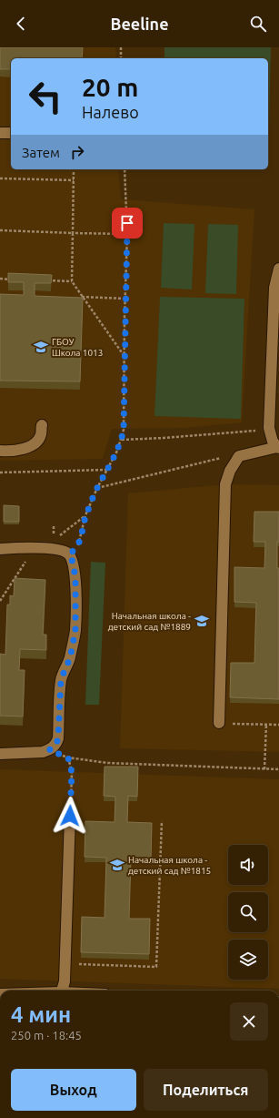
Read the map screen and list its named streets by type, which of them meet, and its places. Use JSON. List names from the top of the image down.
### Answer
{
  "places": {
    "school or university": ["ГБОУ Школа 1013", "Начальная школа - детский сад №1889", "Начальная школа - детский сад №1815"]
  },
  "page": {
    "header": "Beeline",
    "turn": ["20 m", "Налево"],
    "then": "Затем",
    "heading": ["4 мин", "250 m · 18:45"],
    "buttons": ["Выход", "Поделиться"]
  }
}
